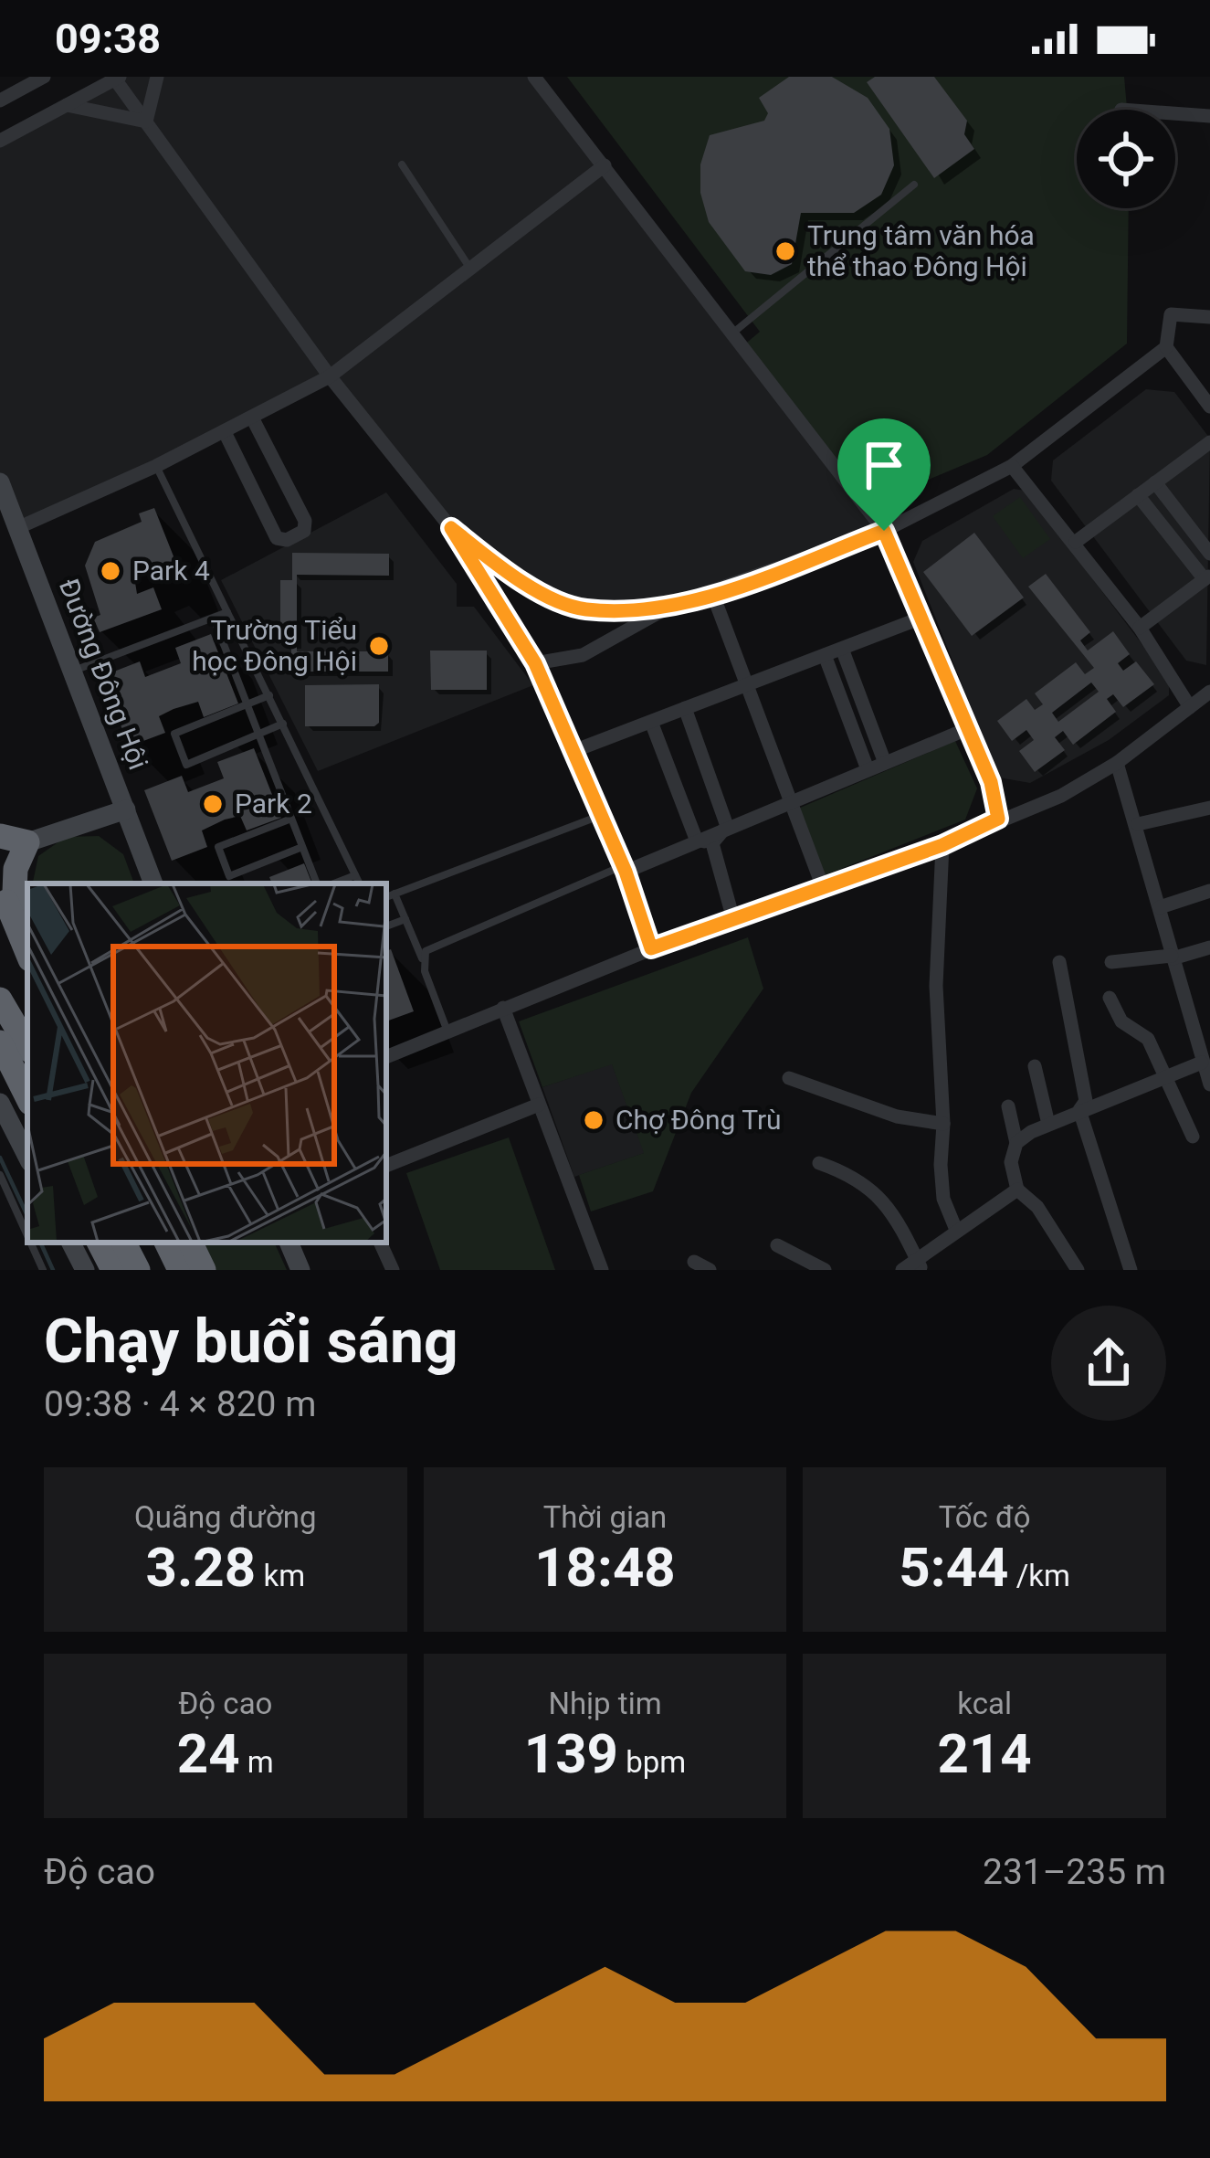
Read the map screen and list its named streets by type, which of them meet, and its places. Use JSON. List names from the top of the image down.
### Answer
{
  "streets": {
    "street": ["Đường Đông Hội"]
  },
  "places": [
    "Trung tâm văn hóa thể thao Đông Hội",
    "Park 4",
    "Trường Tiểu học Đông Hội",
    "Park 2",
    "Chợ Đông Trù"
  ],
  "page": {
    "status": "09:38",
    "heading": ["Chạy buổi sáng", "09:38 · 4 × 820 m"],
    "stats": [
      ["Quãng đường", "3.28 km"],
      ["Thời gian", "18:48"],
      ["Tốc độ", "5:44 /km"],
      ["Độ cao", "24 m"],
      ["Nhịp tim", "139 bpm"],
      ["kcal", "214"]
    ],
    "chart": ["Độ cao", "231–235 m"]
  }
}
